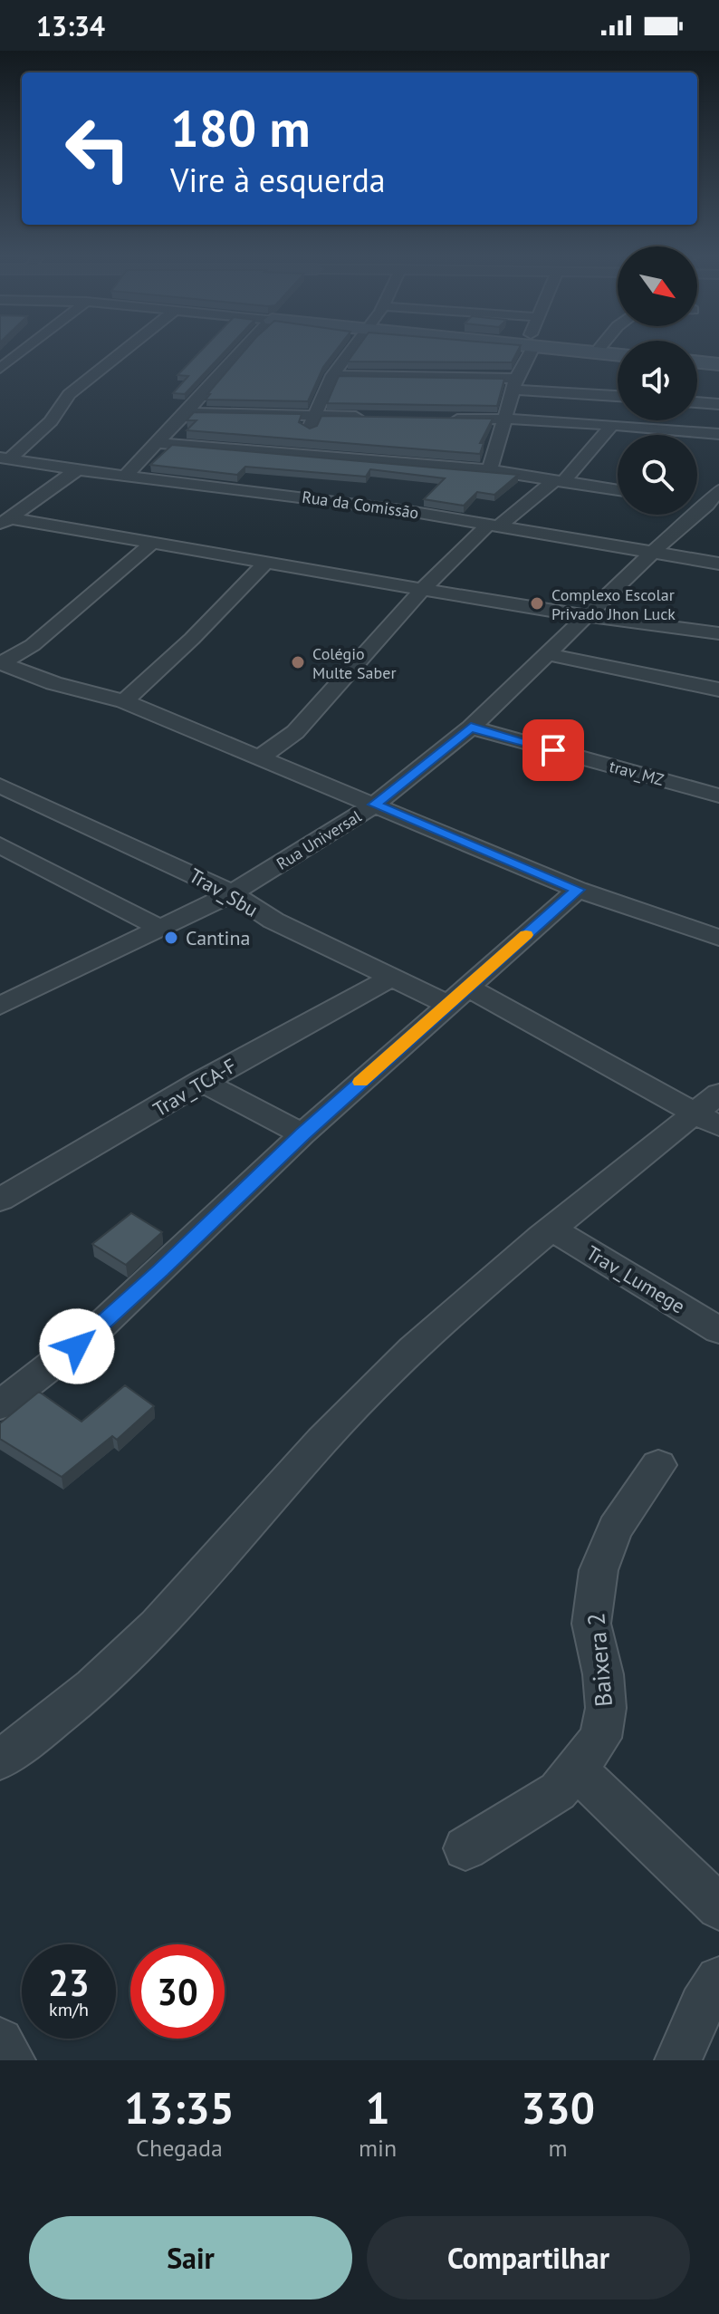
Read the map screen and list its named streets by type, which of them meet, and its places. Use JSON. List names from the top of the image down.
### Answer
{
  "streets": {
    "street": [
      "Rua da Comissão",
      "trav_MZ",
      "Rua Universal",
      "Trav_Sbu",
      "Trav_TCA-F",
      "Trav_Lumege",
      "Baixera 2"
    ]
  },
  "crossings": [
    ["Rua da Comissão", "Rua Universal"],
    ["trav_MZ", "Rua Universal"],
    ["Rua Universal", "Trav_Sbu"],
    ["Trav_Sbu", "Trav_TCA-F"]
  ],
  "places": ["Complexo Escolar Privado Jhon Luck", "Colégio Multe Saber", "Cantina"],
  "north": "bottom right",
  "page": {
    "status": "13:34",
    "turn": ["180 m", "Vire à esquerda"],
    "speed": "23 km/h",
    "limit": "30",
    "eta": [
      "13:35",
      "Chegada",
      "1",
      "min",
      "330",
      "m"
    ],
    "buttons": ["Sair", "Compartilhar"]
  }
}
